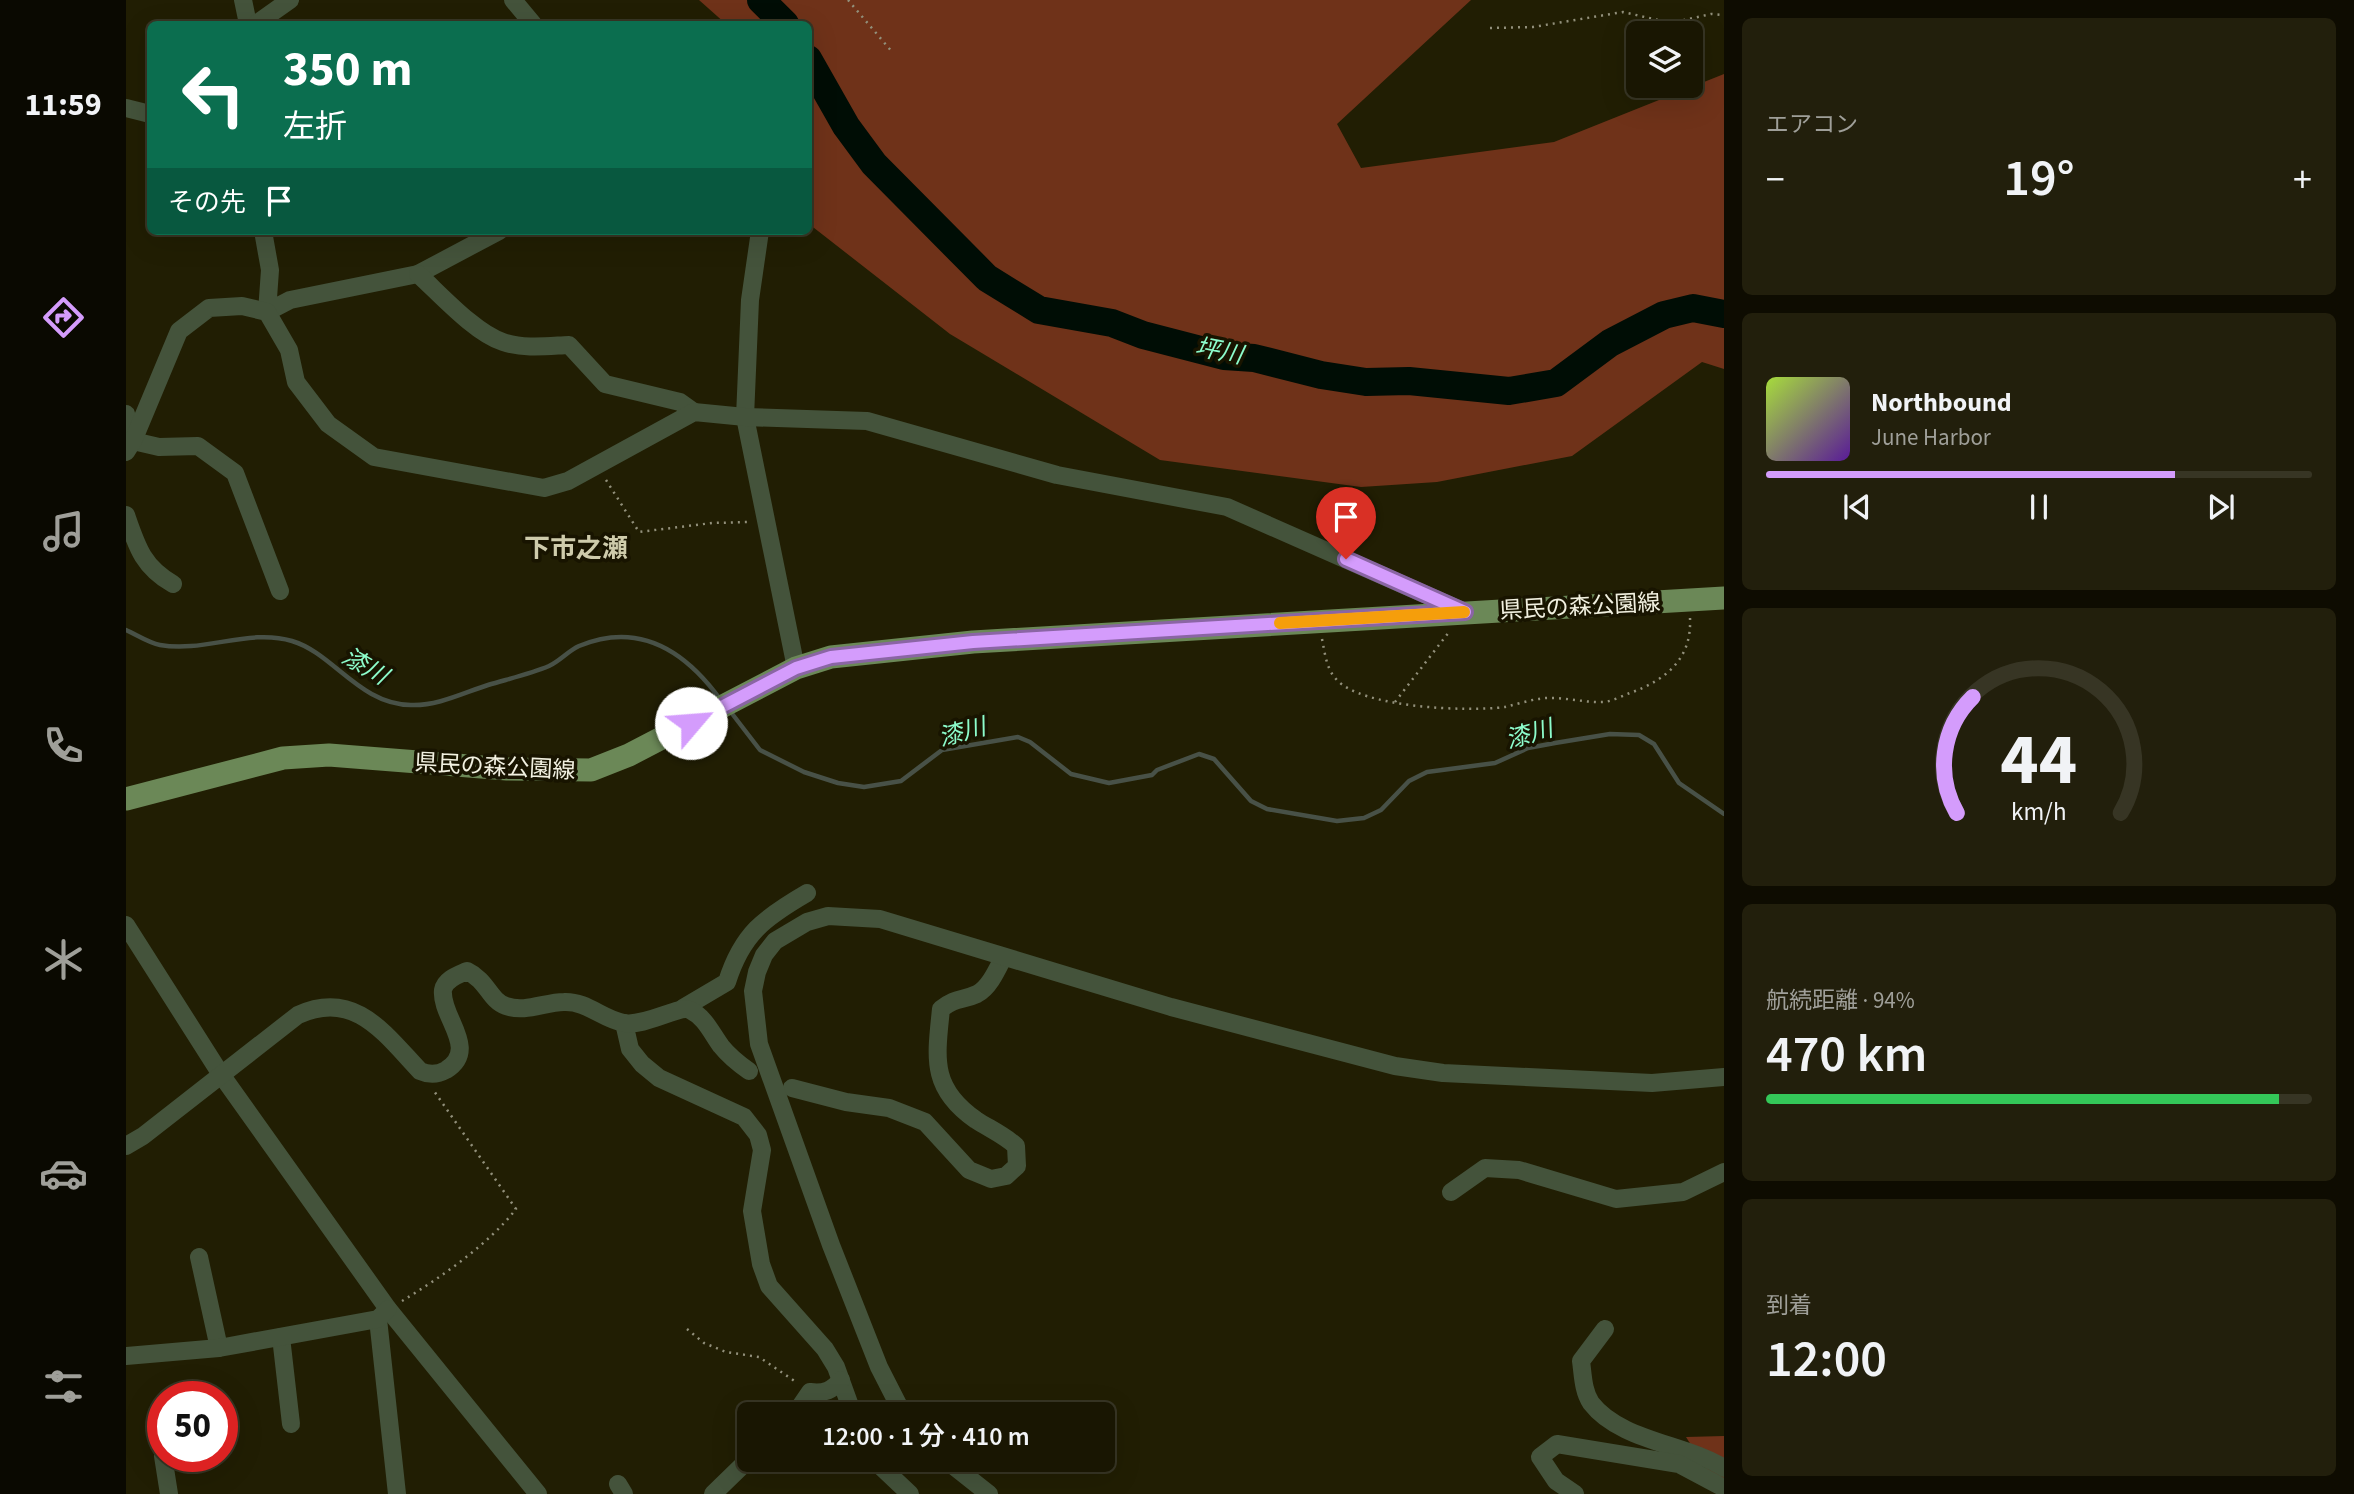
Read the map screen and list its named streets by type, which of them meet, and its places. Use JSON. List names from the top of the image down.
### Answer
{
  "streets": {
    "main road": ["県民の森公園線"]
  },
  "districts": ["下市之瀬"],
  "water": ["坪川", "漆川"],
  "page": {
    "tabs": "11:59",
    "tile": [
      "エアコン",
      ["航続距離 · 94%", "470 km"],
      ["到着", "12:00"]
    ],
    "turn": ["350 m", "左折"],
    "heat": ["−", "19°", "+"],
    "then": "その先",
    "song": ["Northbound", "June Harbor"],
    "limit": "50",
    "trip": "12:00 · 1 分 · 410 m",
    "gauge": ["44", "km/h"]
  }
}
